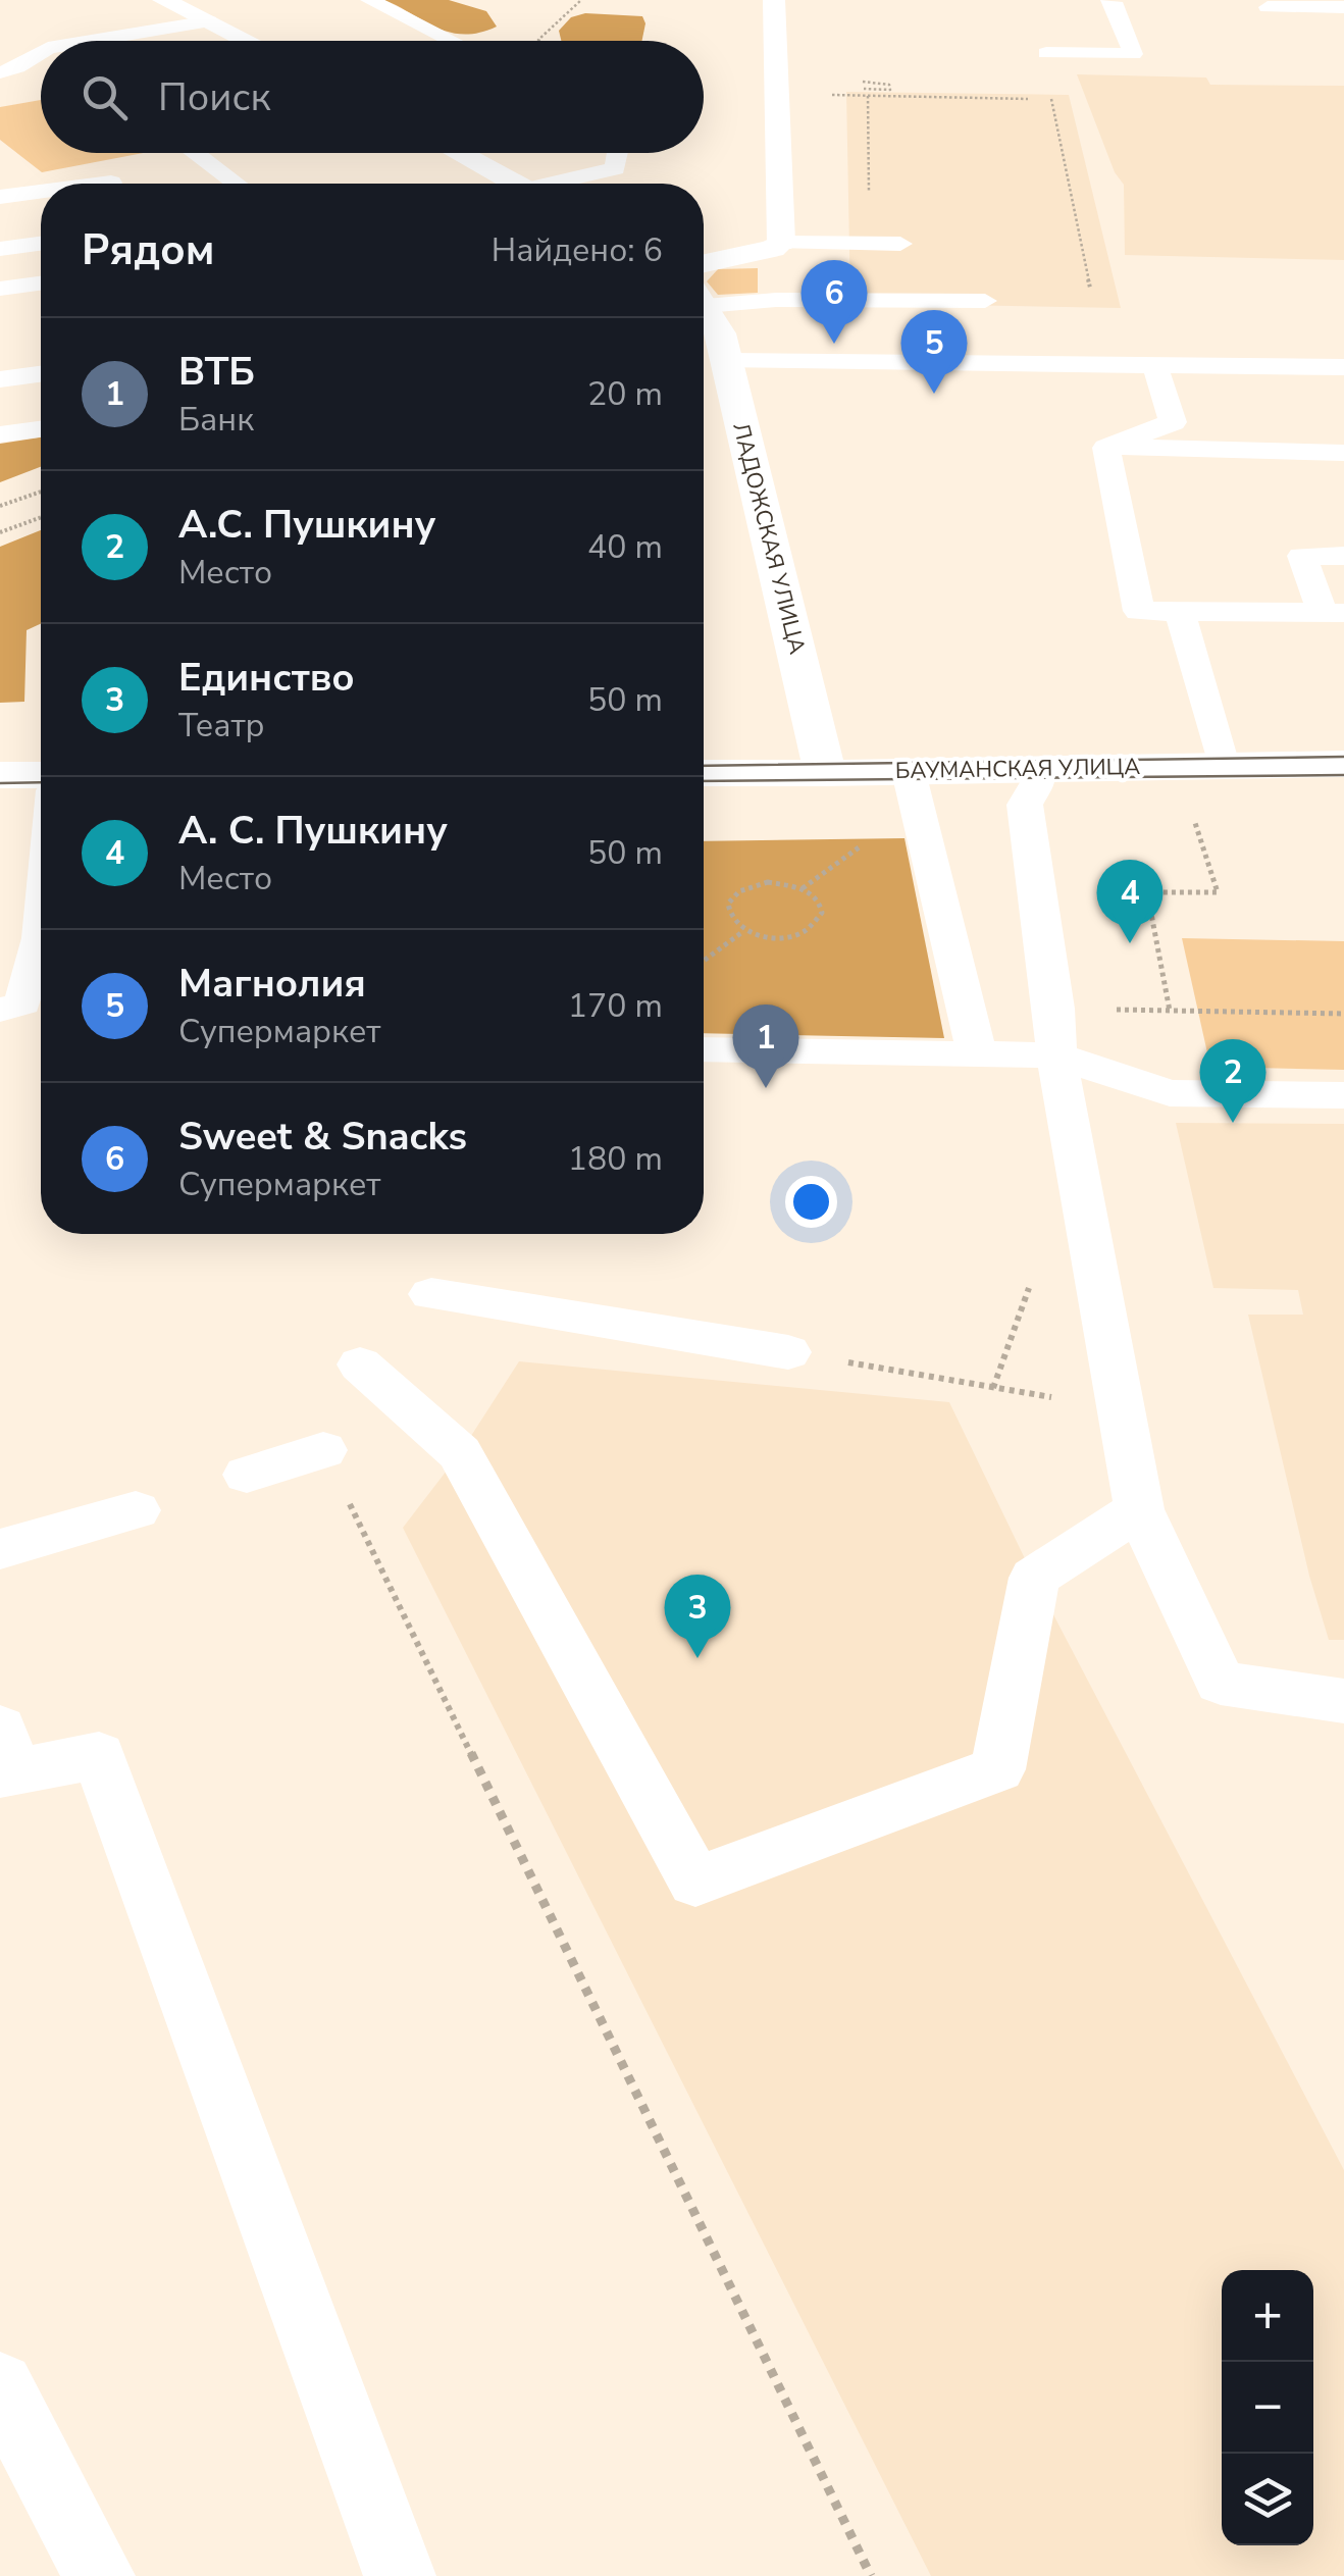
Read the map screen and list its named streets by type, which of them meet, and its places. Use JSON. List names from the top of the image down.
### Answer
{
  "streets": {
    "street": ["ЛАДОЖСКАЯ УЛИЦА", "БАУМАНСКАЯ УЛИЦА"]
  },
  "crossings": [
    ["ЛАДОЖСКАЯ УЛИЦА", "БАУМАНСКАЯ УЛИЦА"]
  ],
  "page": {
    "search": "Поиск",
    "heading": ["Рядом", "Найдено: 6"],
    "pins": [
      "6",
      "5",
      "4",
      "1",
      "2",
      "3"
    ],
    "list": [
      {
        "mark": "1",
        "name": "ВТБ",
        "note": "Банк",
        "value": "20 m"
      },
      {
        "mark": "2",
        "name": "А.С. Пушкину",
        "note": "Место",
        "value": "40 m"
      },
      {
        "mark": "3",
        "name": "Единство",
        "note": "Театр",
        "value": "50 m"
      },
      {
        "mark": "4",
        "name": "А. С. Пушкину",
        "note": "Место",
        "value": "50 m"
      },
      {
        "mark": "5",
        "name": "Магнолия",
        "note": "Супермаркет",
        "value": "170 m"
      },
      {
        "mark": "6",
        "name": "Sweet & Snacks",
        "note": "Супермаркет",
        "value": "180 m"
      }
    ],
    "map_buttons": ["+", "−"]
  }
}
